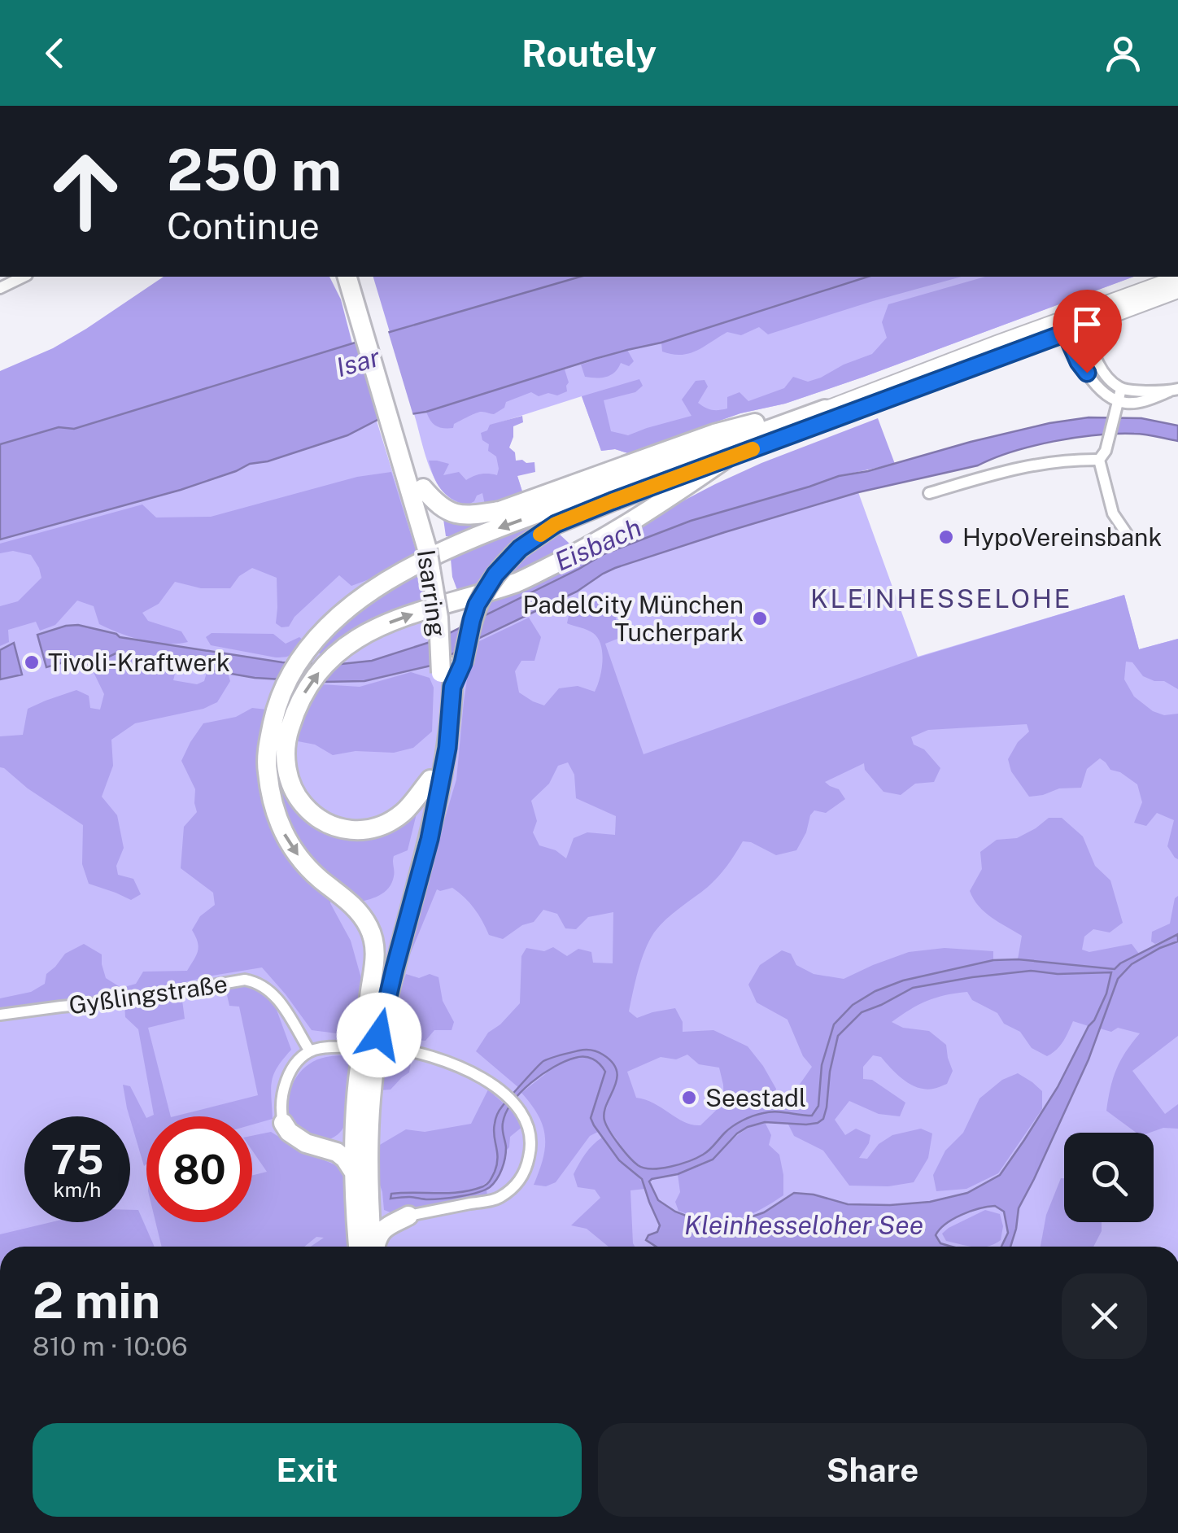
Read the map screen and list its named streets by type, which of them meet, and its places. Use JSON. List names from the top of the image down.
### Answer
{
  "streets": {
    "highway": ["Isarring"],
    "street": ["Gyßlingstraße"]
  },
  "districts": ["KLEINHESSELOHE"],
  "water": ["Isar", "Eisbach", "Kleinhesseloher See"],
  "places": [
    "HypoVereinsbank",
    "PadelCity München Tucherpark",
    "Tivoli-Kraftwerk",
    "Seestadl"
  ],
  "page": {
    "header": "Routely",
    "turn": ["250 m", "Continue"],
    "speed": "75 km/h",
    "limit": "80",
    "heading": ["2 min", "810 m · 10:06"],
    "buttons": ["Exit", "Share"]
  }
}
